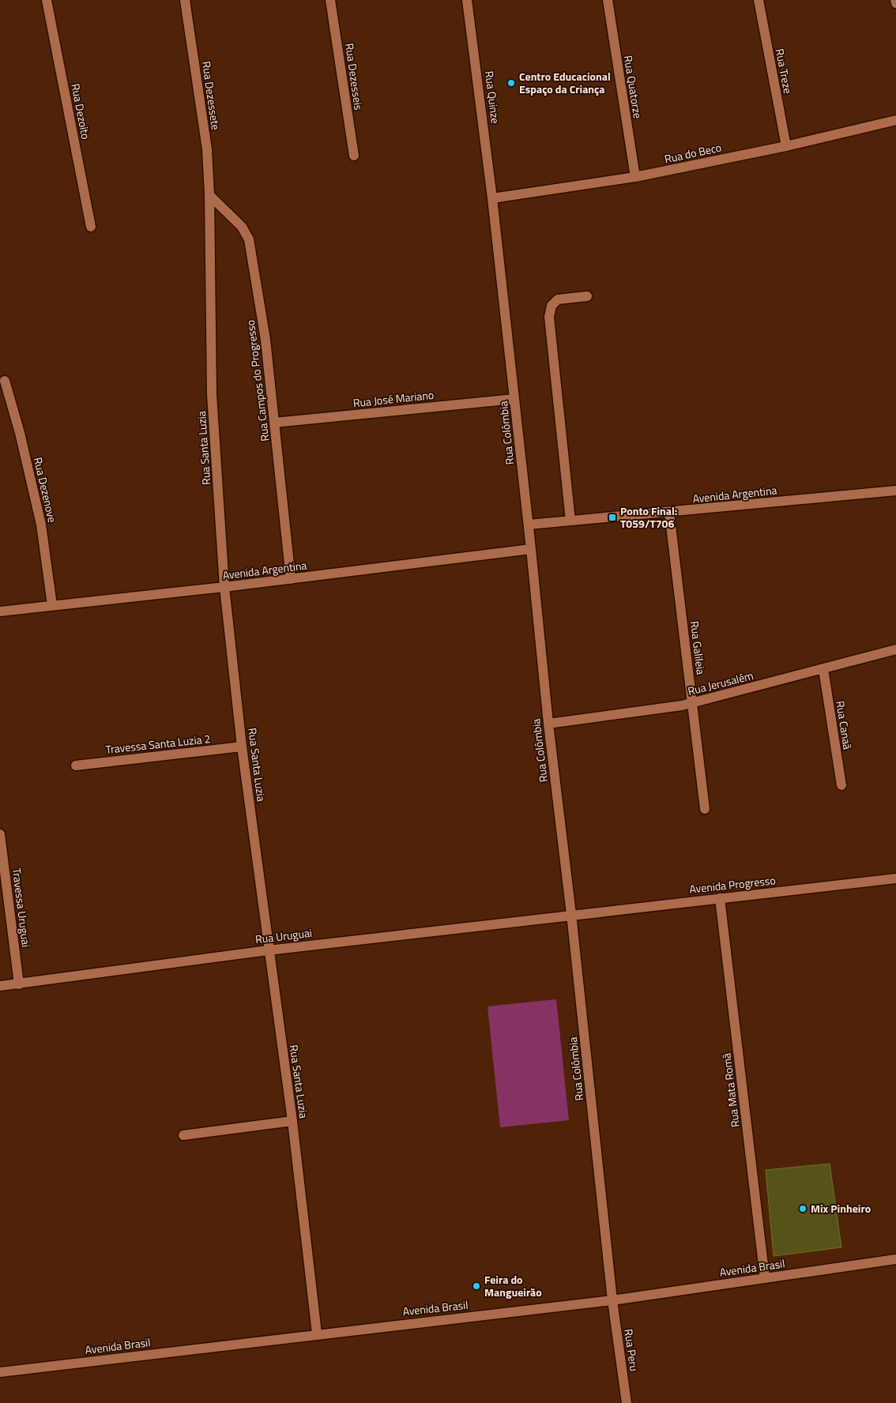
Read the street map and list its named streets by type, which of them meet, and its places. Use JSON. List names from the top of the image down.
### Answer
{
  "streets": {
    "street": [
      "Rua Treze",
      "Rua Dezesseis",
      "Rua Quatorze",
      "Rua Dezessete",
      "Rua Quinze",
      "Rua Dezoito",
      "Rua do Beco",
      "Rua Campos do Progresso",
      "Rua José Mariano",
      "Rua Colômbia",
      "Rua Santa Luzia",
      "Rua Dezenove",
      "Avenida Argentina",
      "Rua Galileia",
      "Rua Jerusalém",
      "Rua Canaã",
      "Travessa Santa Luzia 2",
      "Avenida Progresso",
      "Travessa Uruguai",
      "Rua Uruguai",
      "Rua Mata Romã",
      "Avenida Brasil",
      "Rua Peru"
    ]
  },
  "crossings": [
    ["Rua Treze", "Rua do Beco"],
    ["Rua Quatorze", "Rua do Beco"],
    ["Rua Dezessete", "Rua Campos do Progresso"],
    ["Rua Dezessete", "Rua Santa Luzia"],
    ["Rua Quinze", "Rua do Beco"],
    ["Rua Quinze", "Rua Colômbia"],
    ["Rua do Beco", "Rua Colômbia"],
    ["Rua Campos do Progresso", "Rua José Mariano"],
    ["Rua Campos do Progresso", "Rua Santa Luzia"],
    ["Rua Campos do Progresso", "Avenida Argentina"],
    ["Rua José Mariano", "Rua Colômbia"],
    ["Rua Colômbia", "Avenida Argentina"],
    ["Rua Colômbia", "Rua Jerusalém"],
    ["Rua Colômbia", "Avenida Progresso"],
    ["Rua Colômbia", "Rua Uruguai"],
    ["Rua Colômbia", "Avenida Brasil"],
    ["Rua Colômbia", "Rua Peru"],
    ["Rua Santa Luzia", "Avenida Argentina"],
    ["Rua Santa Luzia", "Travessa Santa Luzia 2"],
    ["Rua Santa Luzia", "Rua Uruguai"],
    ["Rua Santa Luzia", "Avenida Brasil"],
    ["Rua Dezenove", "Avenida Argentina"],
    ["Avenida Argentina", "Rua Galileia"],
    ["Rua Galileia", "Rua Jerusalém"],
    ["Rua Jerusalém", "Rua Canaã"],
    ["Avenida Progresso", "Rua Uruguai"],
    ["Avenida Progresso", "Rua Mata Romã"],
    ["Travessa Uruguai", "Rua Uruguai"],
    ["Rua Mata Romã", "Avenida Brasil"],
    ["Avenida Brasil", "Rua Peru"]
  ],
  "places": {
    "other": ["Centro Educacional Espaço da Criança", "Mix Pinheiro", "Feira do Mangueirão"],
    "transit": ["Ponto Final: T059/T706"]
  }
}
